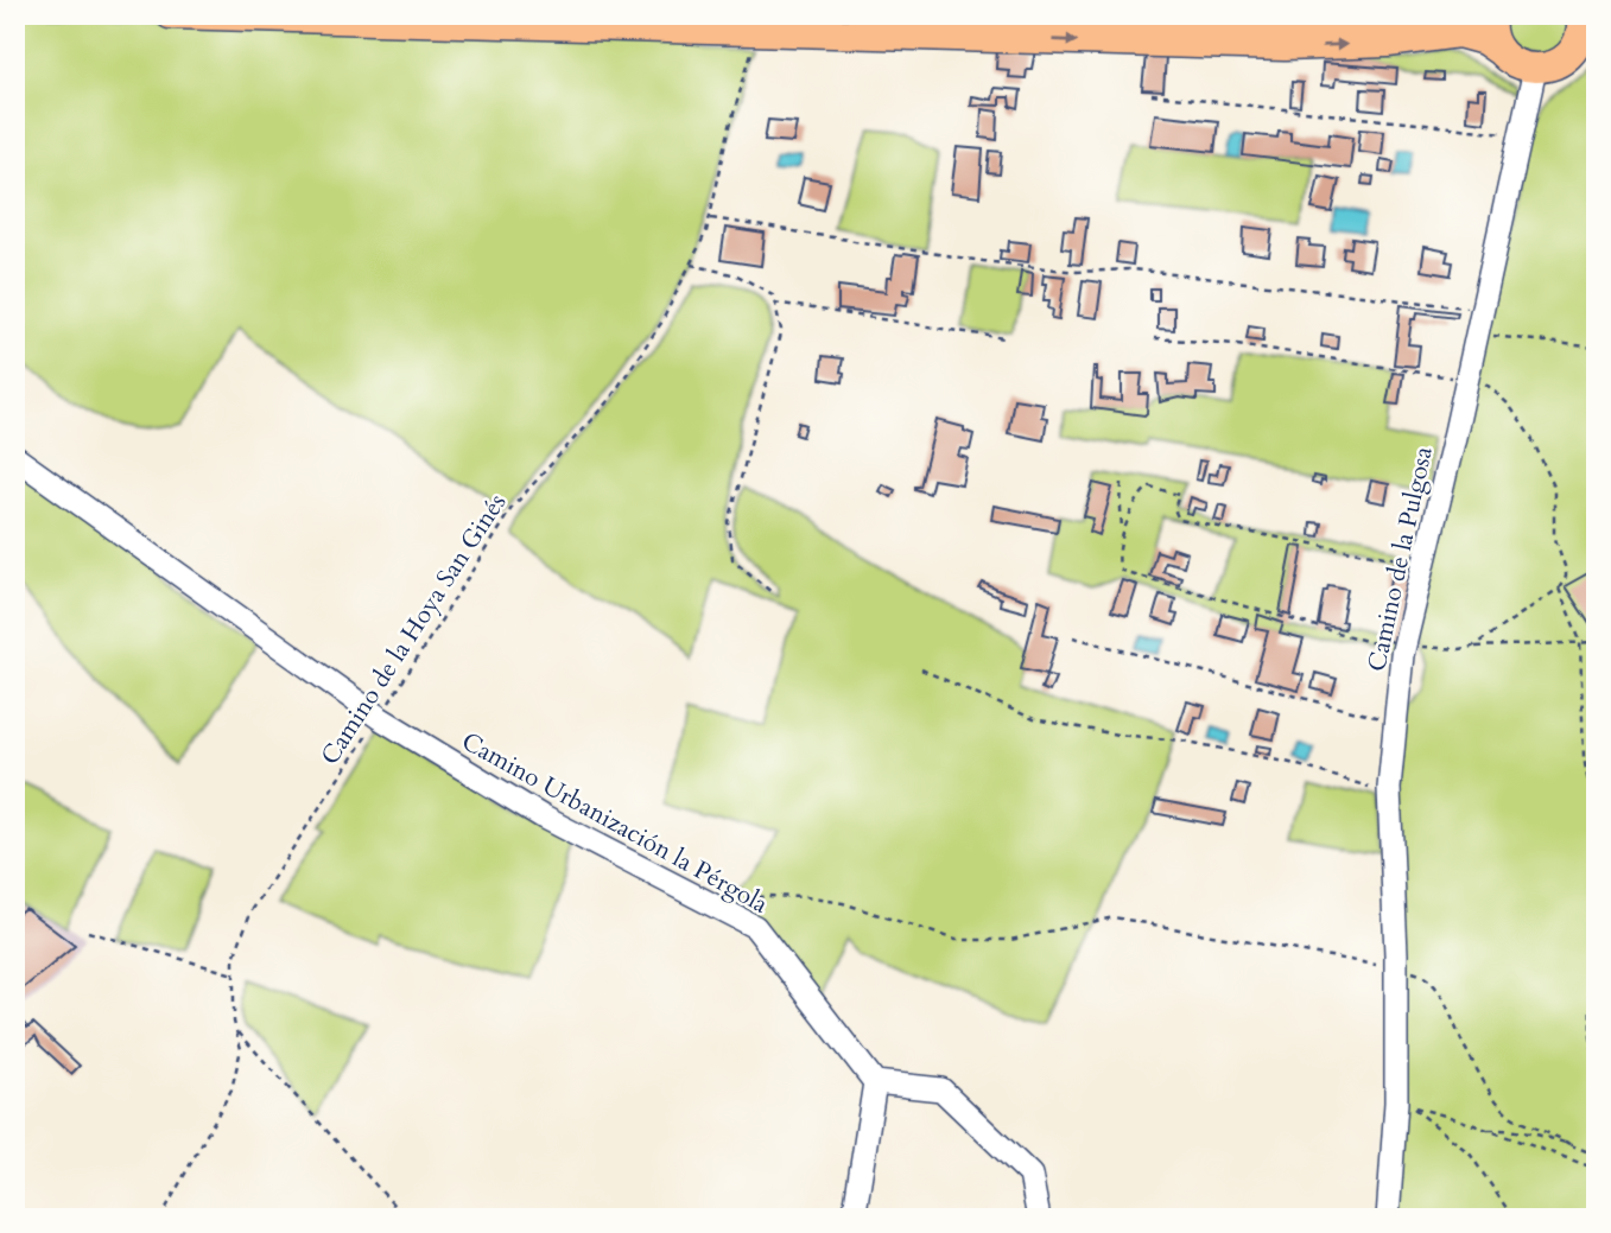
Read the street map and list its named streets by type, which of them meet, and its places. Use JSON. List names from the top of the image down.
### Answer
{
  "streets": {
    "street": ["Camino de la Pulgosa", "Camino Urbanización la Pérgola"],
    "path": ["Camino de la Hoya San Ginés"]
  },
  "crossings": [
    ["Camino de la Hoya San Ginés", "Camino Urbanización la Pérgola"]
  ]
}
